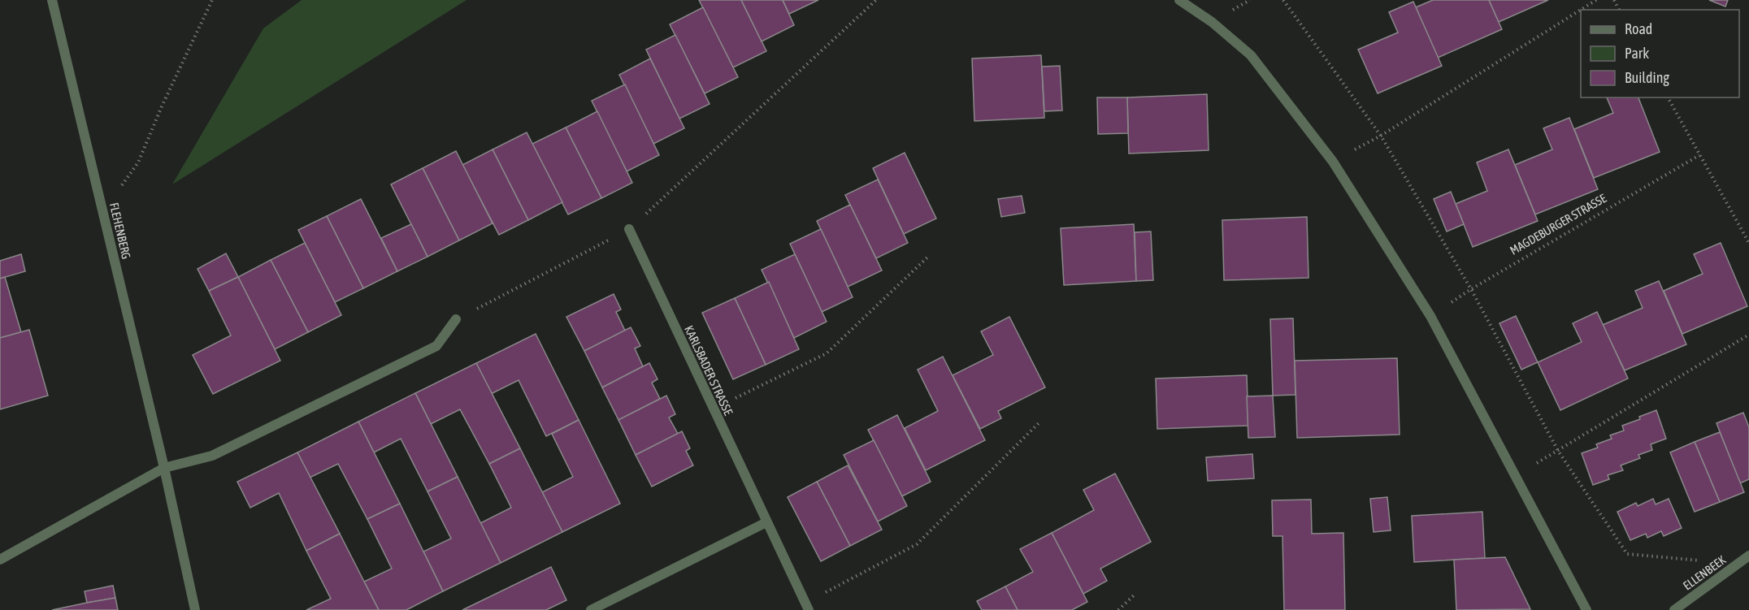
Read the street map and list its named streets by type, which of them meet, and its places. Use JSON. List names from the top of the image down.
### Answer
{
  "streets": {
    "street": ["FLEHENBERG", "KARLSBADER STRASSE", "ELLENBEEK"],
    "path": ["MAGDEBURGER STRASSE"]
  },
  "legend": ["Road", "Park", "Building"]
}
